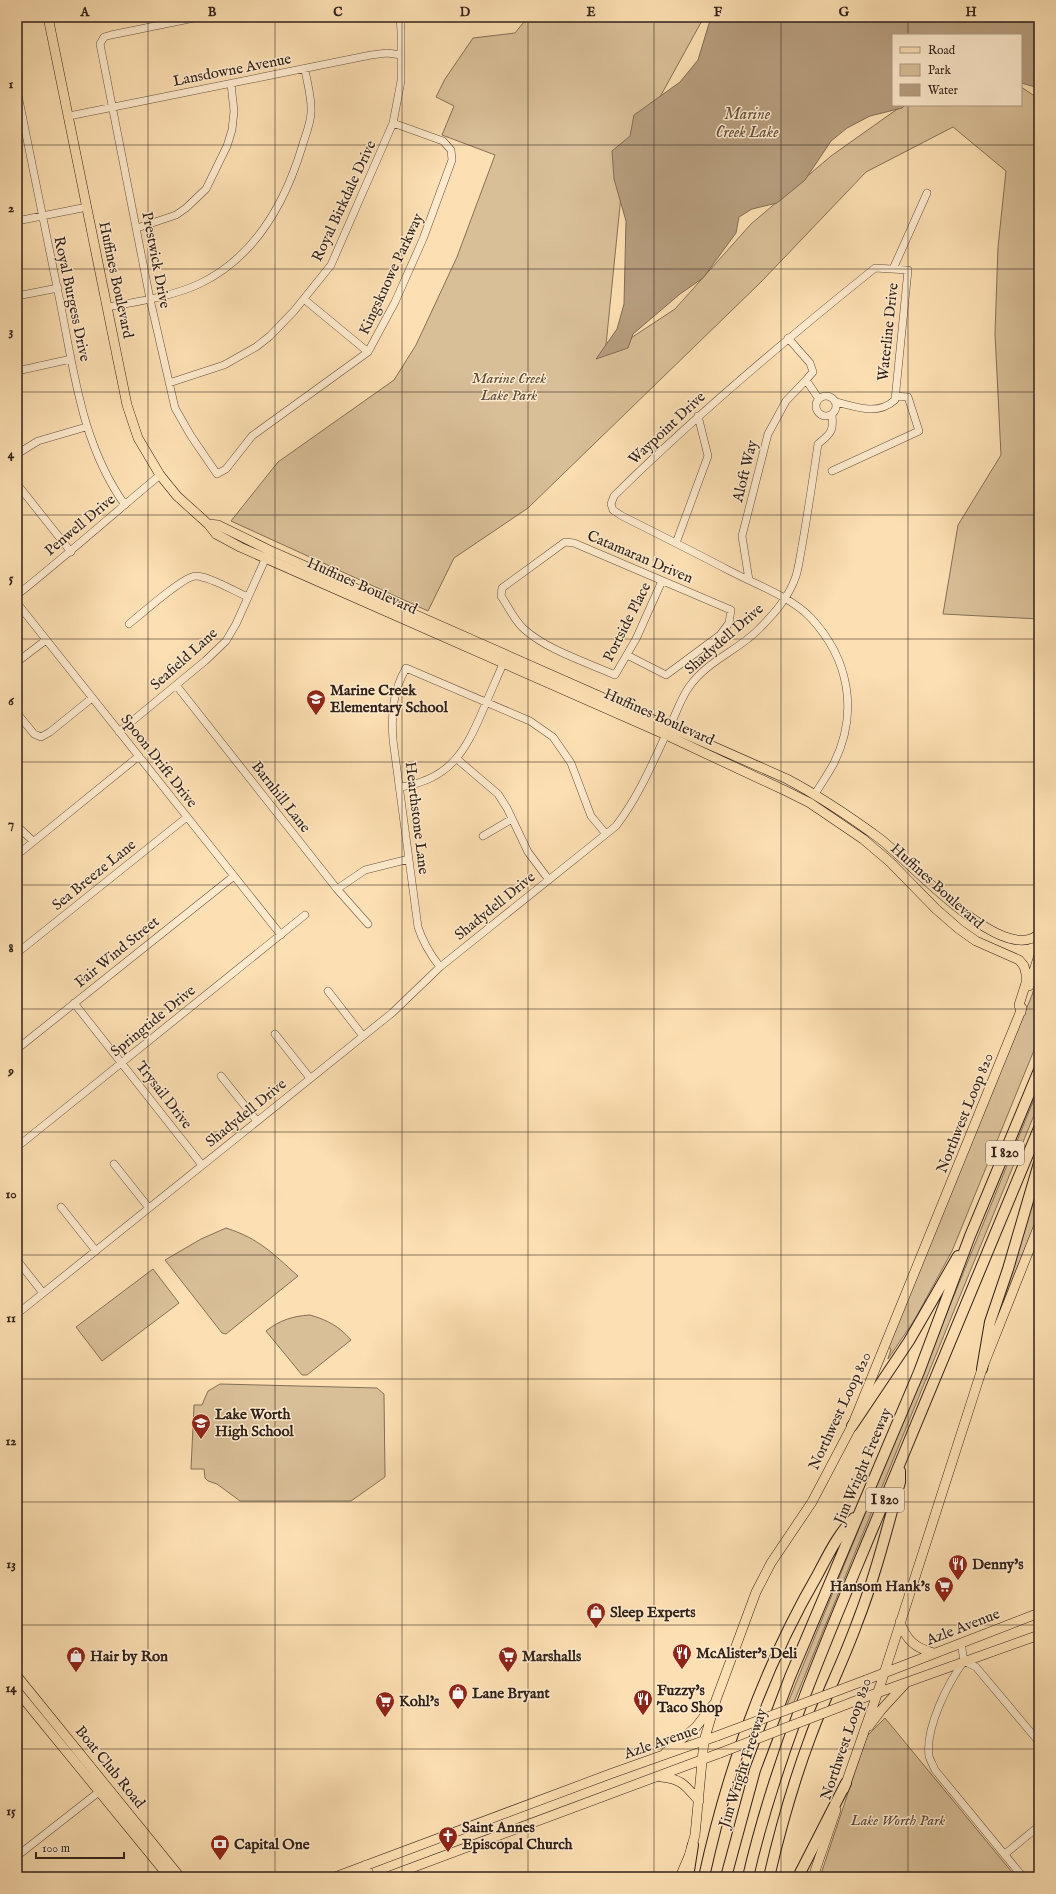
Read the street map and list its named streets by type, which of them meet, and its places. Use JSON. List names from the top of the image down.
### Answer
{
  "streets": {
    "highway": ["I 820", "Jim Wright Freeway"],
    "main road": [
      "Huffines Boulevard",
      "Northwest Loop 820",
      "Azle Avenue",
      "Boat Club Road"
    ],
    "street": [
      "Lansdowne Avenue",
      "Royal Birkdale Drive",
      "Prestwick Drive",
      "Kingsknowe Parkway",
      "Royal Burgess Drive",
      "Waterline Drive",
      "Waypoint Drive",
      "Aloft Way",
      "Penwell Drive",
      "Catamaran Driven",
      "Portside Place",
      "Shadydell Drive",
      "Seafield Lane",
      "Spoon Drift Drive",
      "Barnhill Lane",
      "Hearthstone Lane",
      "Sea Breeze Lane",
      "Fair Wind Street",
      "Springtide Drive",
      "Trysail Drive"
    ]
  },
  "crossings": [
    ["Lansdowne Avenue", "Royal Birkdale Drive"],
    ["Lansdowne Avenue", "Prestwick Drive"],
    ["Lansdowne Avenue", "Huffines Boulevard"],
    ["Royal Birkdale Drive", "Prestwick Drive"],
    ["Royal Birkdale Drive", "Kingsknowe Parkway"],
    ["Prestwick Drive", "Kingsknowe Parkway"],
    ["Huffines Boulevard", "Waypoint Drive"],
    ["Huffines Boulevard", "Penwell Drive"],
    ["Huffines Boulevard", "Catamaran Driven"],
    ["Huffines Boulevard", "Portside Place"],
    ["Huffines Boulevard", "Shadydell Drive"],
    ["Huffines Boulevard", "Seafield Lane"],
    ["Huffines Boulevard", "Northwest Loop 820"],
    ["Royal Burgess Drive", "Penwell Drive"],
    ["Waterline Drive", "Waypoint Drive"],
    ["Waypoint Drive", "Aloft Way"],
    ["Waypoint Drive", "Shadydell Drive"],
    ["Catamaran Driven", "Portside Place"],
    ["Shadydell Drive", "Hearthstone Lane"],
    ["Shadydell Drive", "Trysail Drive"],
    ["Seafield Lane", "Spoon Drift Drive"],
    ["Seafield Lane", "Barnhill Lane"],
    ["Spoon Drift Drive", "Sea Breeze Lane"],
    ["Spoon Drift Drive", "Fair Wind Street"],
    ["Spoon Drift Drive", "Springtide Drive"],
    ["Fair Wind Street", "Trysail Drive"],
    ["Springtide Drive", "Trysail Drive"],
    ["Northwest Loop 820", "Azle Avenue"]
  ],
  "water": ["Marine Creek Lake"],
  "parks": ["Marine Creek Lake Park", "Lake Worth Park"],
  "places": {
    "school or university": ["Marine Creek Elementary School", "Lake Worth High School"],
    "restaurant": ["Denny's", "McAlister's Deli", "Fuzzy's Taco Shop"],
    "supermarket": ["Hansom Hank's", "Marshalls", "Kohl's"],
    "shop": ["Sleep Experts", "Hair by Ron", "Lane Bryant"],
    "church": ["Saint Annes Episcopal Church"],
    "bank": ["Capital One"]
  },
  "legend": ["Road", "Park", "Water"],
  "scale_bar": "100 m",
  "grid": {
    "columns": [
      "A",
      "B",
      "C",
      "D",
      "E",
      "F",
      "G",
      "H"
    ],
    "rows": [
      "1",
      "2",
      "3",
      "4",
      "5",
      "6",
      "7",
      "8",
      "9",
      "10",
      "11",
      "12",
      "13",
      "14",
      "15"
    ]
  }
}
